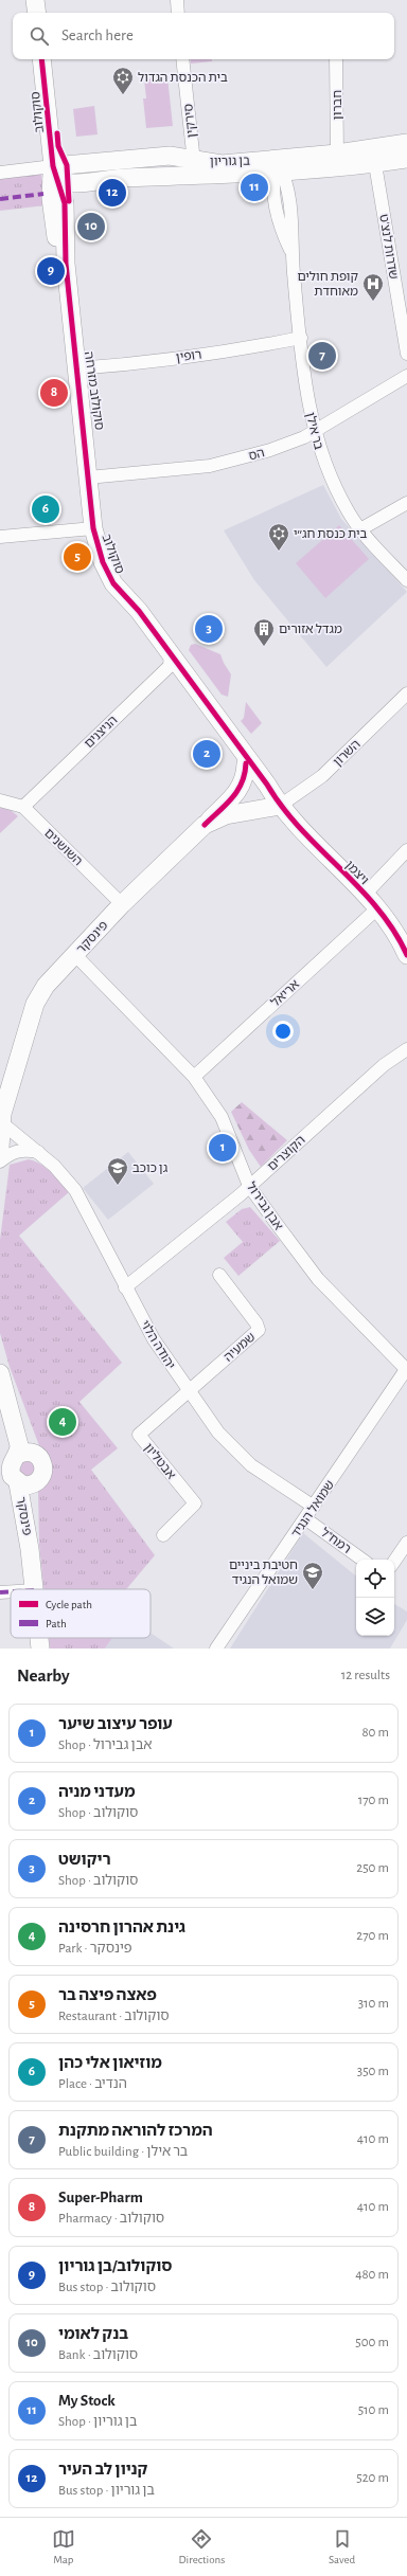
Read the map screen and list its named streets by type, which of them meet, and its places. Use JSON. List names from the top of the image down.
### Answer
{
  "streets": {
    "street": [
      "חברון",
      "סוקולוב",
      "סירקין",
      "בן גוריון",
      "שדרות לנצ'ט",
      "רופין",
      "בר אילן",
      "הס",
      "הניצנים",
      "השרון",
      "השושנים",
      "ויצמן",
      "פינסקר",
      "אריאל",
      "הקוצרים",
      "אבן גבירול",
      "יהודה הלוי",
      "שמעיה",
      "אבטליון",
      "שמואל הנגיד",
      "רמח\"ל"
    ],
    "cycle path": ["סוקולוב מזרחה"]
  },
  "crossings": [
    ["חברון", "בן גוריון"],
    ["סוקולוב", "בן גוריון"],
    ["סוקולוב", "רופין"],
    ["סוקולוב", "הס"],
    ["סוקולוב", "הניצנים"],
    ["סוקולוב", "השרון"],
    ["סוקולוב", "ויצמן"],
    ["סוקולוב", "פינסקר"],
    ["סירקין", "בן גוריון"],
    ["בן גוריון", "שדרות לנצ'ט"],
    ["בן גוריון", "בר אילן"],
    ["רופין", "בר אילן"],
    ["בר אילן", "הס"],
    ["הניצנים", "השושנים"],
    ["השרון", "פינסקר"],
    ["השושנים", "פינסקר"],
    ["ויצמן", "אריאל"],
    ["פינסקר", "אבן גבירול"],
    ["פינסקר", "יהודה הלוי"],
    ["אריאל", "אבן גבירול"],
    ["הקוצרים", "אבן גבירול"],
    ["הקוצרים", "יהודה הלוי"],
    ["אבן גבירול", "שמואל הנגיד"],
    ["יהודה הלוי", "שמעיה"],
    ["יהודה הלוי", "אבטליון"],
    ["יהודה הלוי", "שמואל הנגיד"],
    ["שמעיה", "אבטליון"],
    ["שמואל הנגיד", "רמח\"ל"]
  ],
  "places": {
    "synagogue": ["בית הכנסת הגדול", "בית כנסת חג״י"],
    "hospital": ["קופת חולים מאוחדת"],
    "building": ["מגדל אזורים"],
    "school or university": ["גן כוכב", "חטיבת ביניים שמואל הנגיד"]
  },
  "legend": ["Cycle path", "Path"],
  "page": {
    "search": "Search here",
    "pins": [
      "11",
      "12",
      "10",
      "9",
      "7",
      "8",
      "6",
      "5",
      "3",
      "2",
      "1",
      "4"
    ],
    "heading": ["Nearby", "12 results"],
    "list": [
      {
        "mark": "1",
        "name": "עופר עיצוב שיער",
        "note": "Shop · אבן גבירול",
        "value": "80 m"
      },
      {
        "mark": "2",
        "name": "מעדני מניה",
        "note": "Shop · סוקולוב",
        "value": "170 m"
      },
      {
        "mark": "3",
        "name": "ריקושט",
        "note": "Shop · סוקולוב",
        "value": "250 m"
      },
      {
        "mark": "4",
        "name": "גינת אהרון חרסינה",
        "note": "Park · פינסקר",
        "value": "270 m"
      },
      {
        "mark": "5",
        "name": "פאצה פיצה בר",
        "note": "Restaurant · סוקולוב",
        "value": "310 m"
      },
      {
        "mark": "6",
        "name": "מוזיאון אלי כהן",
        "note": "Place · הנדיב",
        "value": "350 m"
      },
      {
        "mark": "7",
        "name": "המרכז להוראה מתקנת",
        "note": "Public building · בר אילן",
        "value": "410 m"
      },
      {
        "mark": "8",
        "name": "Super-Pharm",
        "note": "Pharmacy · סוקולוב",
        "value": "410 m"
      },
      {
        "mark": "9",
        "name": "סוקולוב/בן גוריון",
        "note": "Bus stop · סוקולוב",
        "value": "480 m"
      },
      {
        "mark": "10",
        "name": "בנק לאומי",
        "note": "Bank · סוקולוב",
        "value": "500 m"
      },
      {
        "mark": "11",
        "name": "My Stock",
        "note": "Shop · בן גוריון",
        "value": "510 m"
      },
      {
        "mark": "12",
        "name": "קניון לב העיר",
        "note": "Bus stop · בן גוריון",
        "value": "520 m"
      }
    ],
    "nav": ["Map", "Directions", "Saved"]
  }
}
